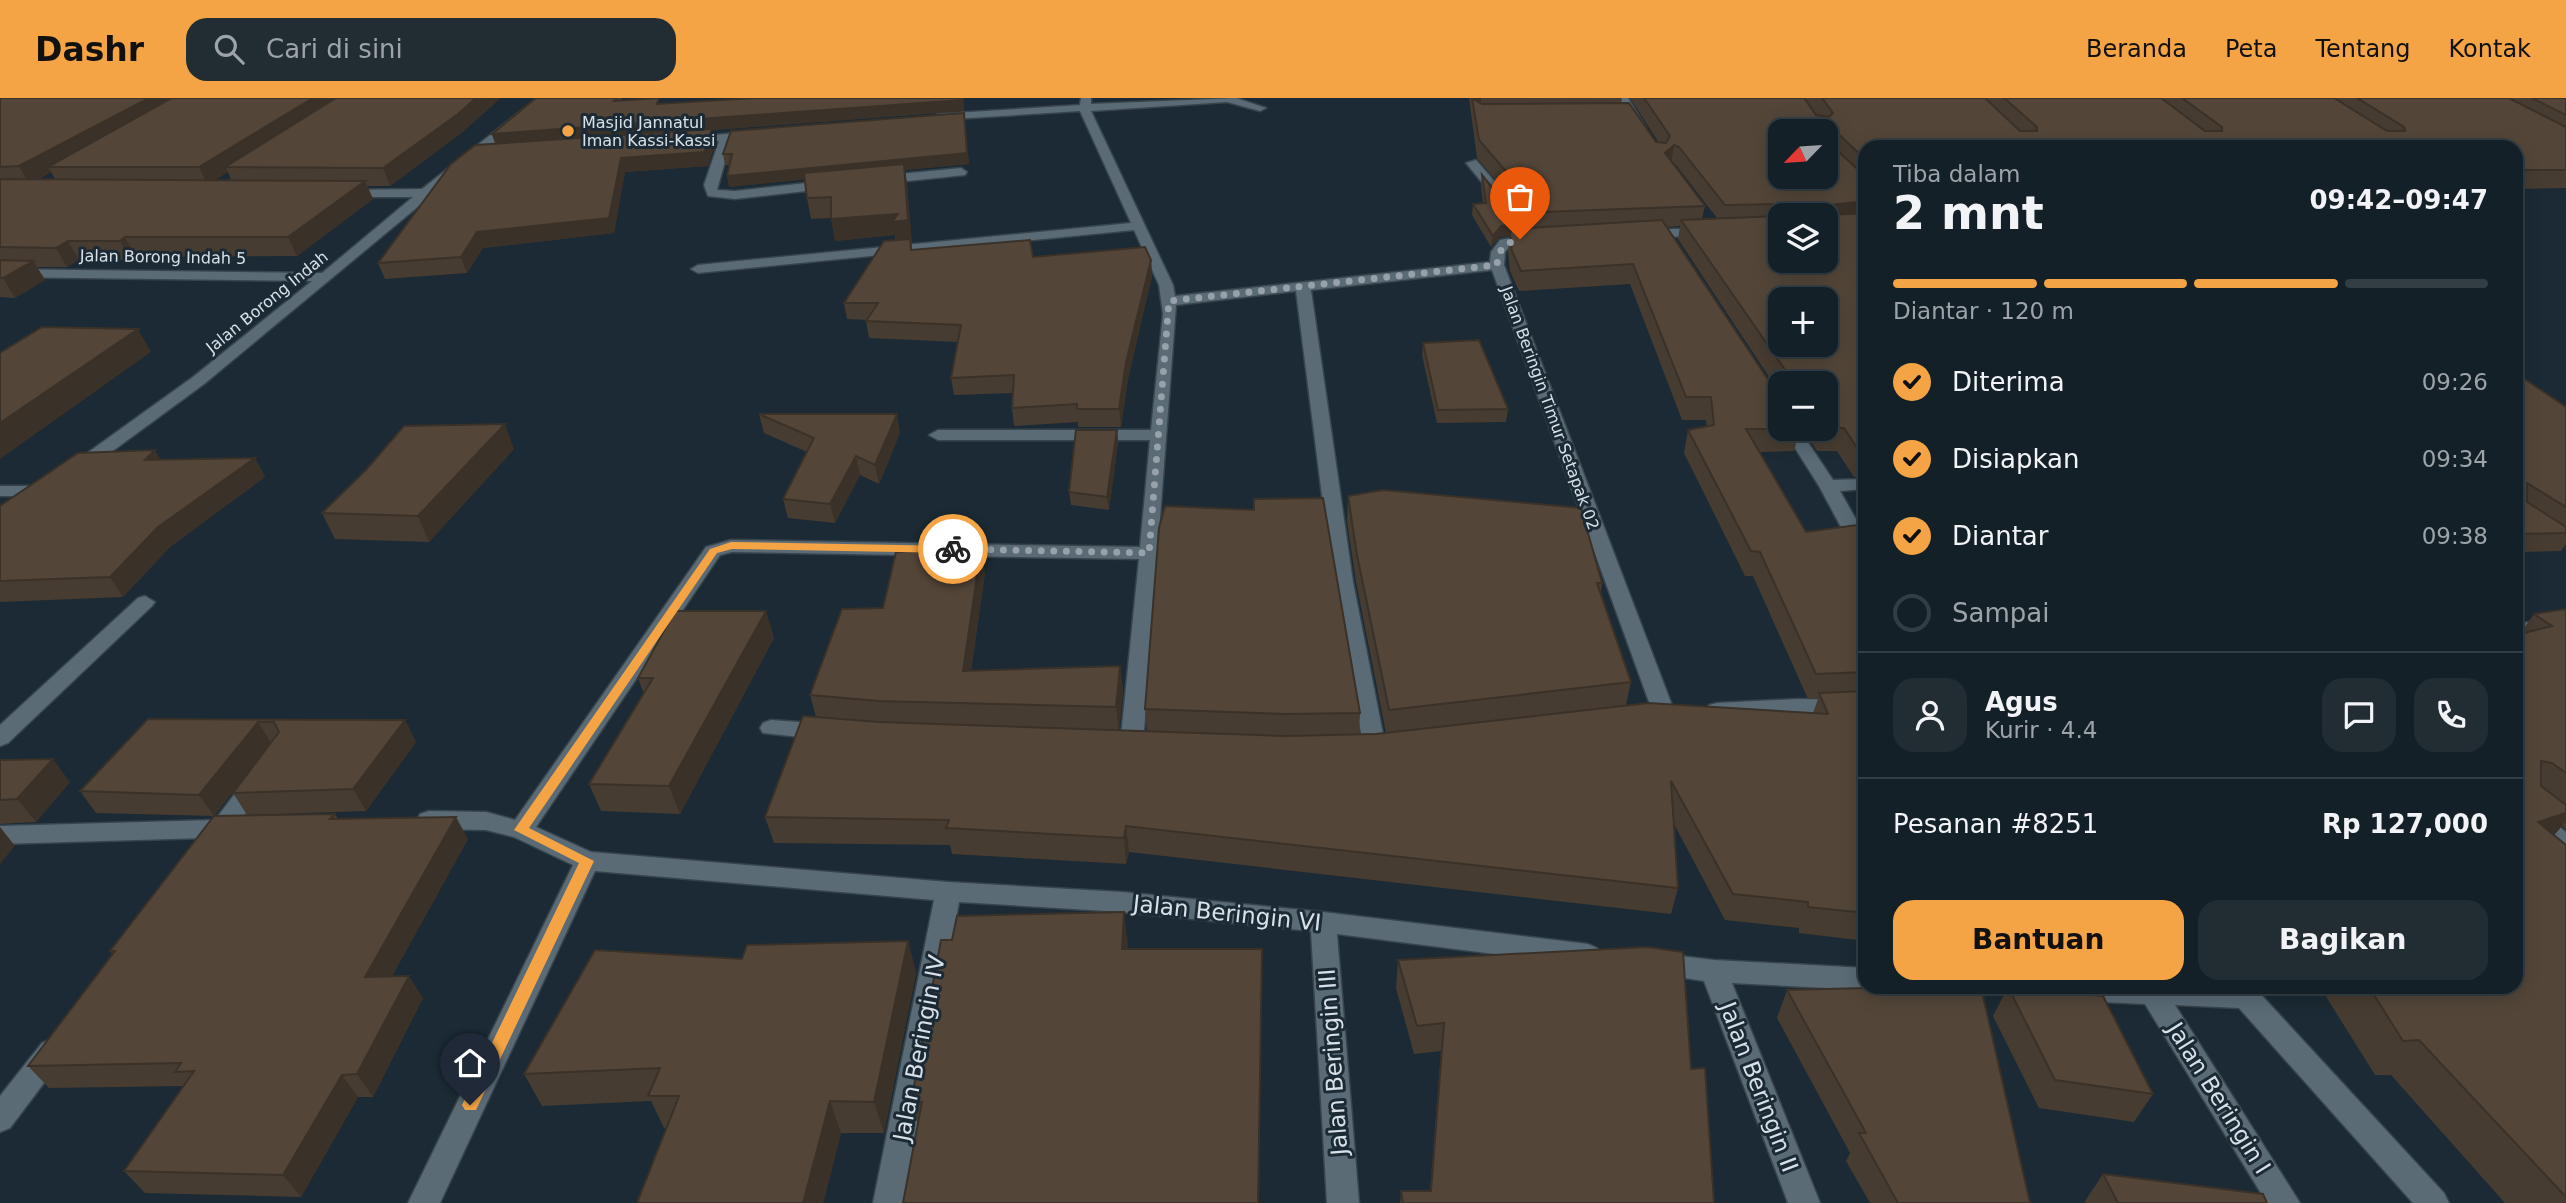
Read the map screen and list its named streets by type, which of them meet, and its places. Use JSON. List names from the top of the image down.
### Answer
{
  "streets": {
    "street": [
      "Jalan Borong Indah 5",
      "Jalan Borong Indah",
      "Jalan Beringin Timur Setapak 02",
      "Jalan Beringin VI",
      "Jalan Beringin IV",
      "Jalan Beringin III",
      "Jalan Beringin II",
      "Jalan Beringin I"
    ]
  },
  "crossings": [
    ["Jalan Borong Indah 5", "Jalan Borong Indah"],
    ["Jalan Beringin VI", "Jalan Beringin IV"],
    ["Jalan Beringin VI", "Jalan Beringin III"]
  ],
  "places": ["Masjid Jannatul Iman Kassi-Kassi"],
  "north": "bottom left",
  "page": {
    "header": "Dashr",
    "search": "Cari di sini",
    "nav": [
      "Beranda",
      "Peta",
      "Tentang",
      "Kontak"
    ],
    "map_buttons": ["+", "−"],
    "heading": ["2 mnt", "Tiba dalam", "09:42–09:47"],
    "panel": [
      "Agus",
      "Kurir · 4.4",
      "Pesanan #8251",
      "Rp 127,000"
    ],
    "bar": "Diantar · 120 m",
    "list": [
      ["Diterima", "09:26"],
      ["Disiapkan", "09:34"],
      ["Diantar", "09:38"],
      "Sampai"
    ],
    "buttons": ["Bantuan", "Bagikan"]
  }
}
